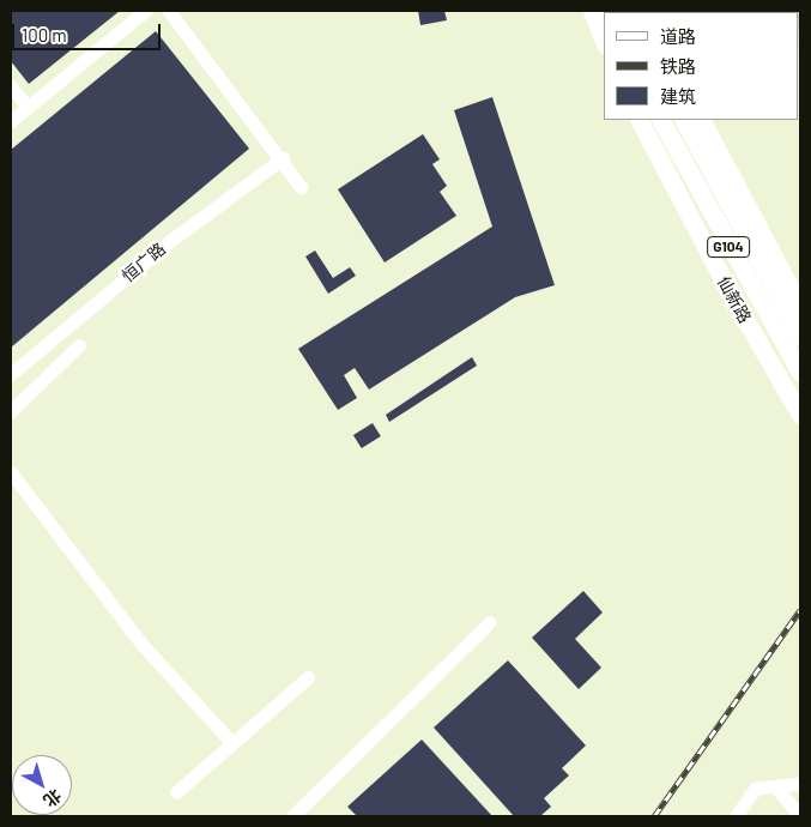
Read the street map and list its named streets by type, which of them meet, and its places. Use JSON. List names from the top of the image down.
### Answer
{
  "streets": {
    "main road": ["G104", "仙新路"],
    "street": ["恒广路"]
  },
  "legend": ["道路", "铁路", "建筑"],
  "scale_bar": "100 m",
  "north": "bottom right"
}
